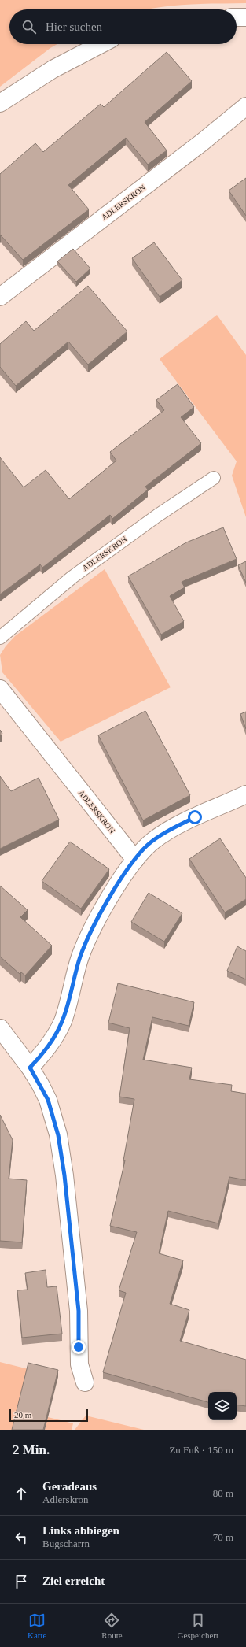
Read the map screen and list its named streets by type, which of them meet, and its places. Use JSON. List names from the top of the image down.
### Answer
{
  "streets": {
    "street": ["ADLERSKRON"]
  },
  "scale_bar": "20 m",
  "page": {
    "search": "Hier suchen",
    "scale": "20 m",
    "heading": ["2 Min.", "Zu Fuß · 150 m"],
    "list": [
      ["Geradeaus", "Adlerskron", "80 m"],
      ["Links abbiegen", "Bugscharrn", "70 m"],
      "Ziel erreicht"
    ],
    "nav": ["Karte", "Route", "Gespeichert"]
  }
}
